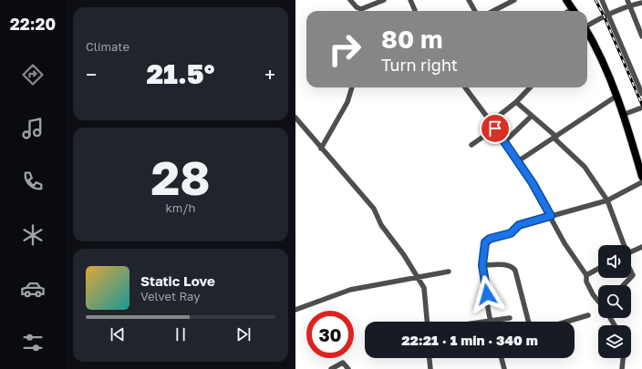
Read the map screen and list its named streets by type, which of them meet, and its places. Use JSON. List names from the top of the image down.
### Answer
{
  "page": {
    "tabs": "22:20",
    "tile": [
      "Climate",
      ["28", "km/h"]
    ],
    "turn": ["80 m", "Turn right"],
    "heat": ["−", "21.5°", "+"],
    "song": ["Static Love", "Velvet Ray"],
    "limit": "30",
    "trip": "22:21 · 1 min · 340 m"
  }
}
